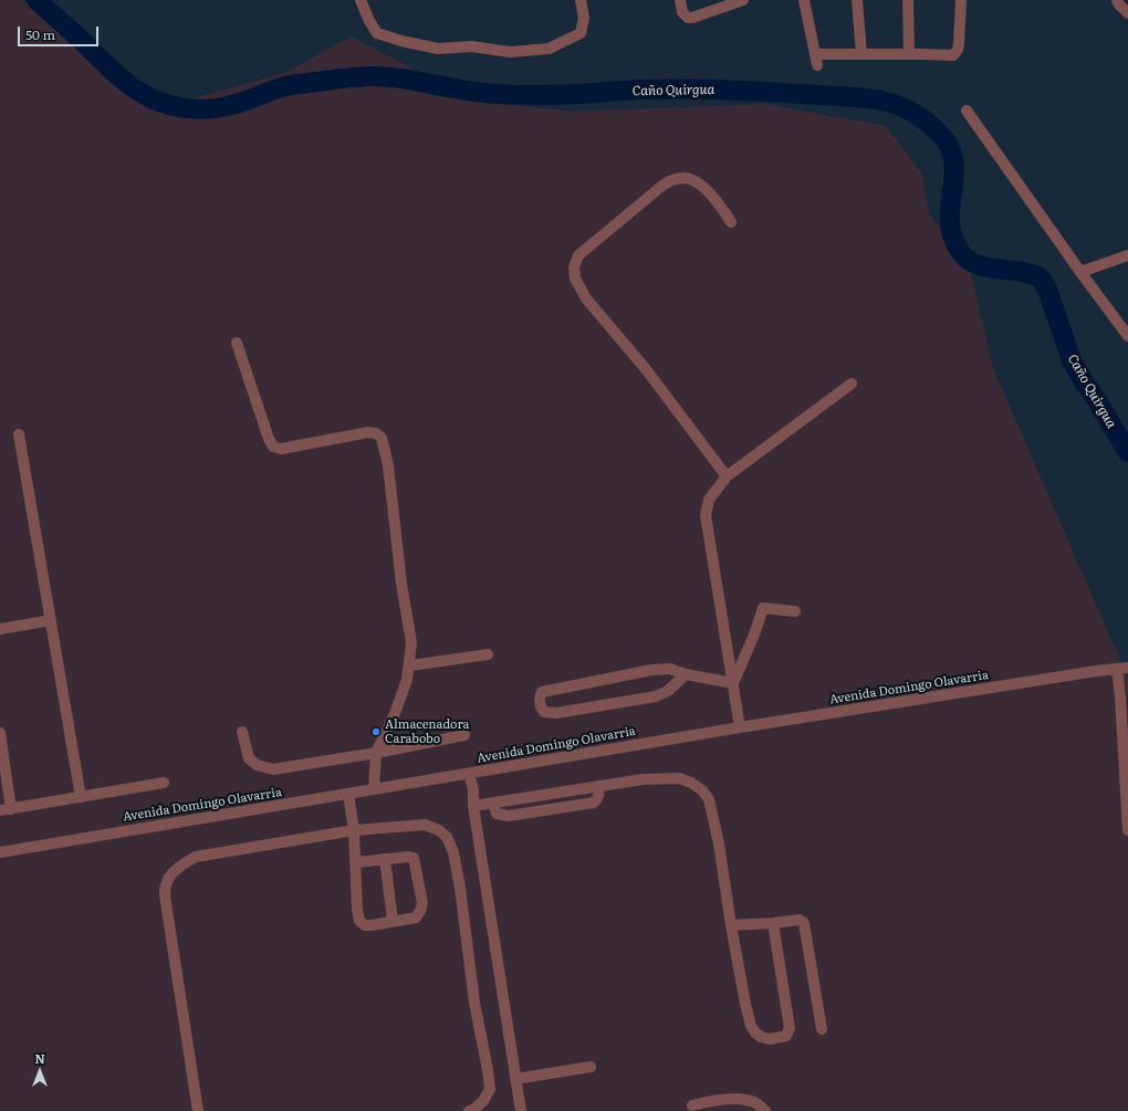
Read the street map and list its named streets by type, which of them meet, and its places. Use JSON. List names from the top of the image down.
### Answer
{
  "streets": {
    "street": ["Avenida Domingo Olavarria"]
  },
  "water": ["Caño Quirgua"],
  "places": ["Almacenadora Carabobo"],
  "scale_bar": "50 m",
  "north": "top"
}
